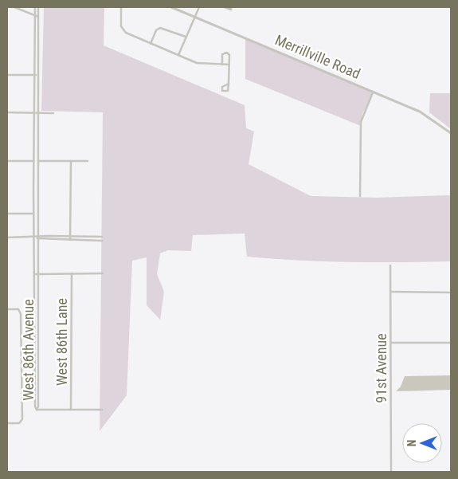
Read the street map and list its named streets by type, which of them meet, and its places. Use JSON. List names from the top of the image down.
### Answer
{
  "streets": {
    "street": [
      "Merrillville Road",
      "West 86th Lane",
      "West 86th Avenue",
      "91st Avenue"
    ]
  },
  "north": "left"
}
